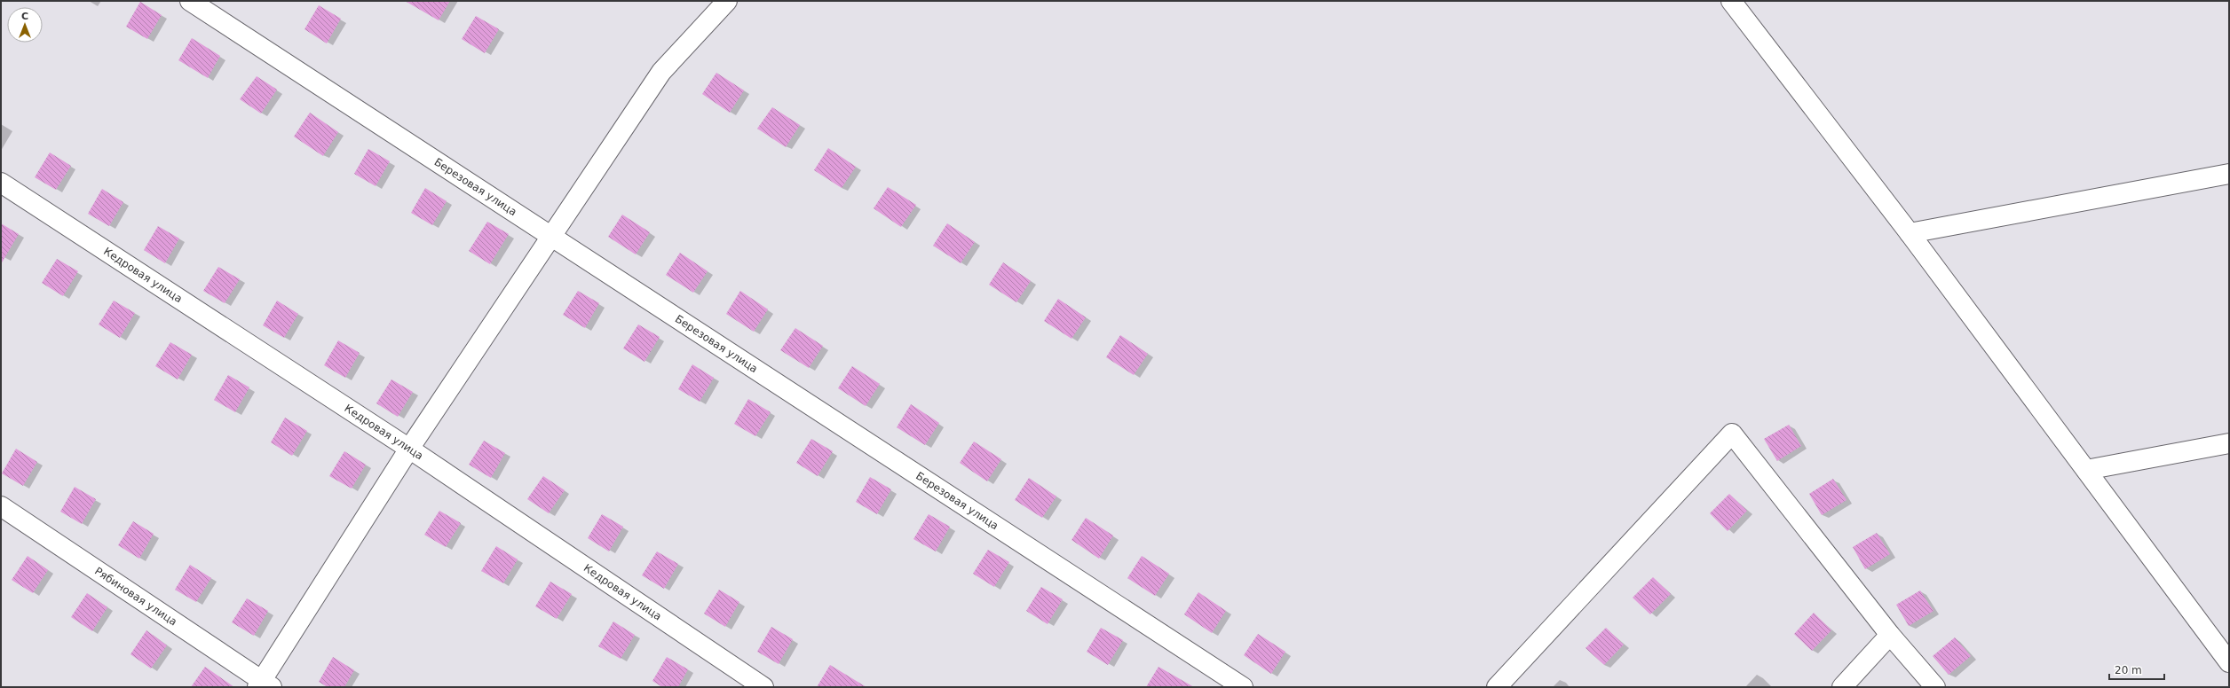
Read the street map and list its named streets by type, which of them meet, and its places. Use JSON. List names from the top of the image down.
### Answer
{
  "streets": {
    "street": ["Березовая улица", "Кедровая улица", "Рябиновая улица"]
  },
  "scale_bar": "20 m",
  "north": "top"
}
